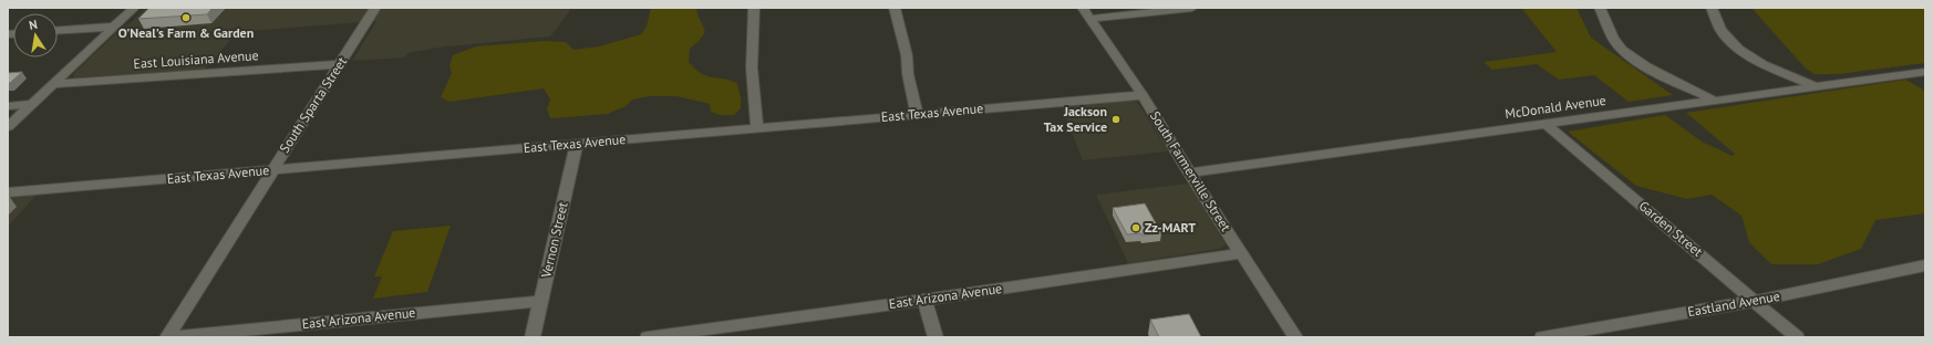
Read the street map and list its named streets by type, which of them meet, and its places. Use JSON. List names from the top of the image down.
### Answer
{
  "streets": {
    "street": [
      "East Louisiana Avenue",
      "South Sparta Street",
      "McDonald Avenue",
      "East Texas Avenue",
      "South Farmerville Street",
      "Garden Street",
      "Vernon Street",
      "East Arizona Avenue",
      "Eastland Avenue"
    ]
  },
  "crossings": [
    ["East Louisiana Avenue", "South Sparta Street"],
    ["South Sparta Street", "East Texas Avenue"],
    ["McDonald Avenue", "South Farmerville Street"],
    ["McDonald Avenue", "Garden Street"],
    ["East Texas Avenue", "South Farmerville Street"],
    ["East Texas Avenue", "Vernon Street"],
    ["South Farmerville Street", "East Arizona Avenue"],
    ["Garden Street", "Eastland Avenue"],
    ["Vernon Street", "East Arizona Avenue"]
  ],
  "places": ["O'Neal's Farm & Garden", "Jackson Tax Service", "Zz-MART"],
  "north": "top"
}
